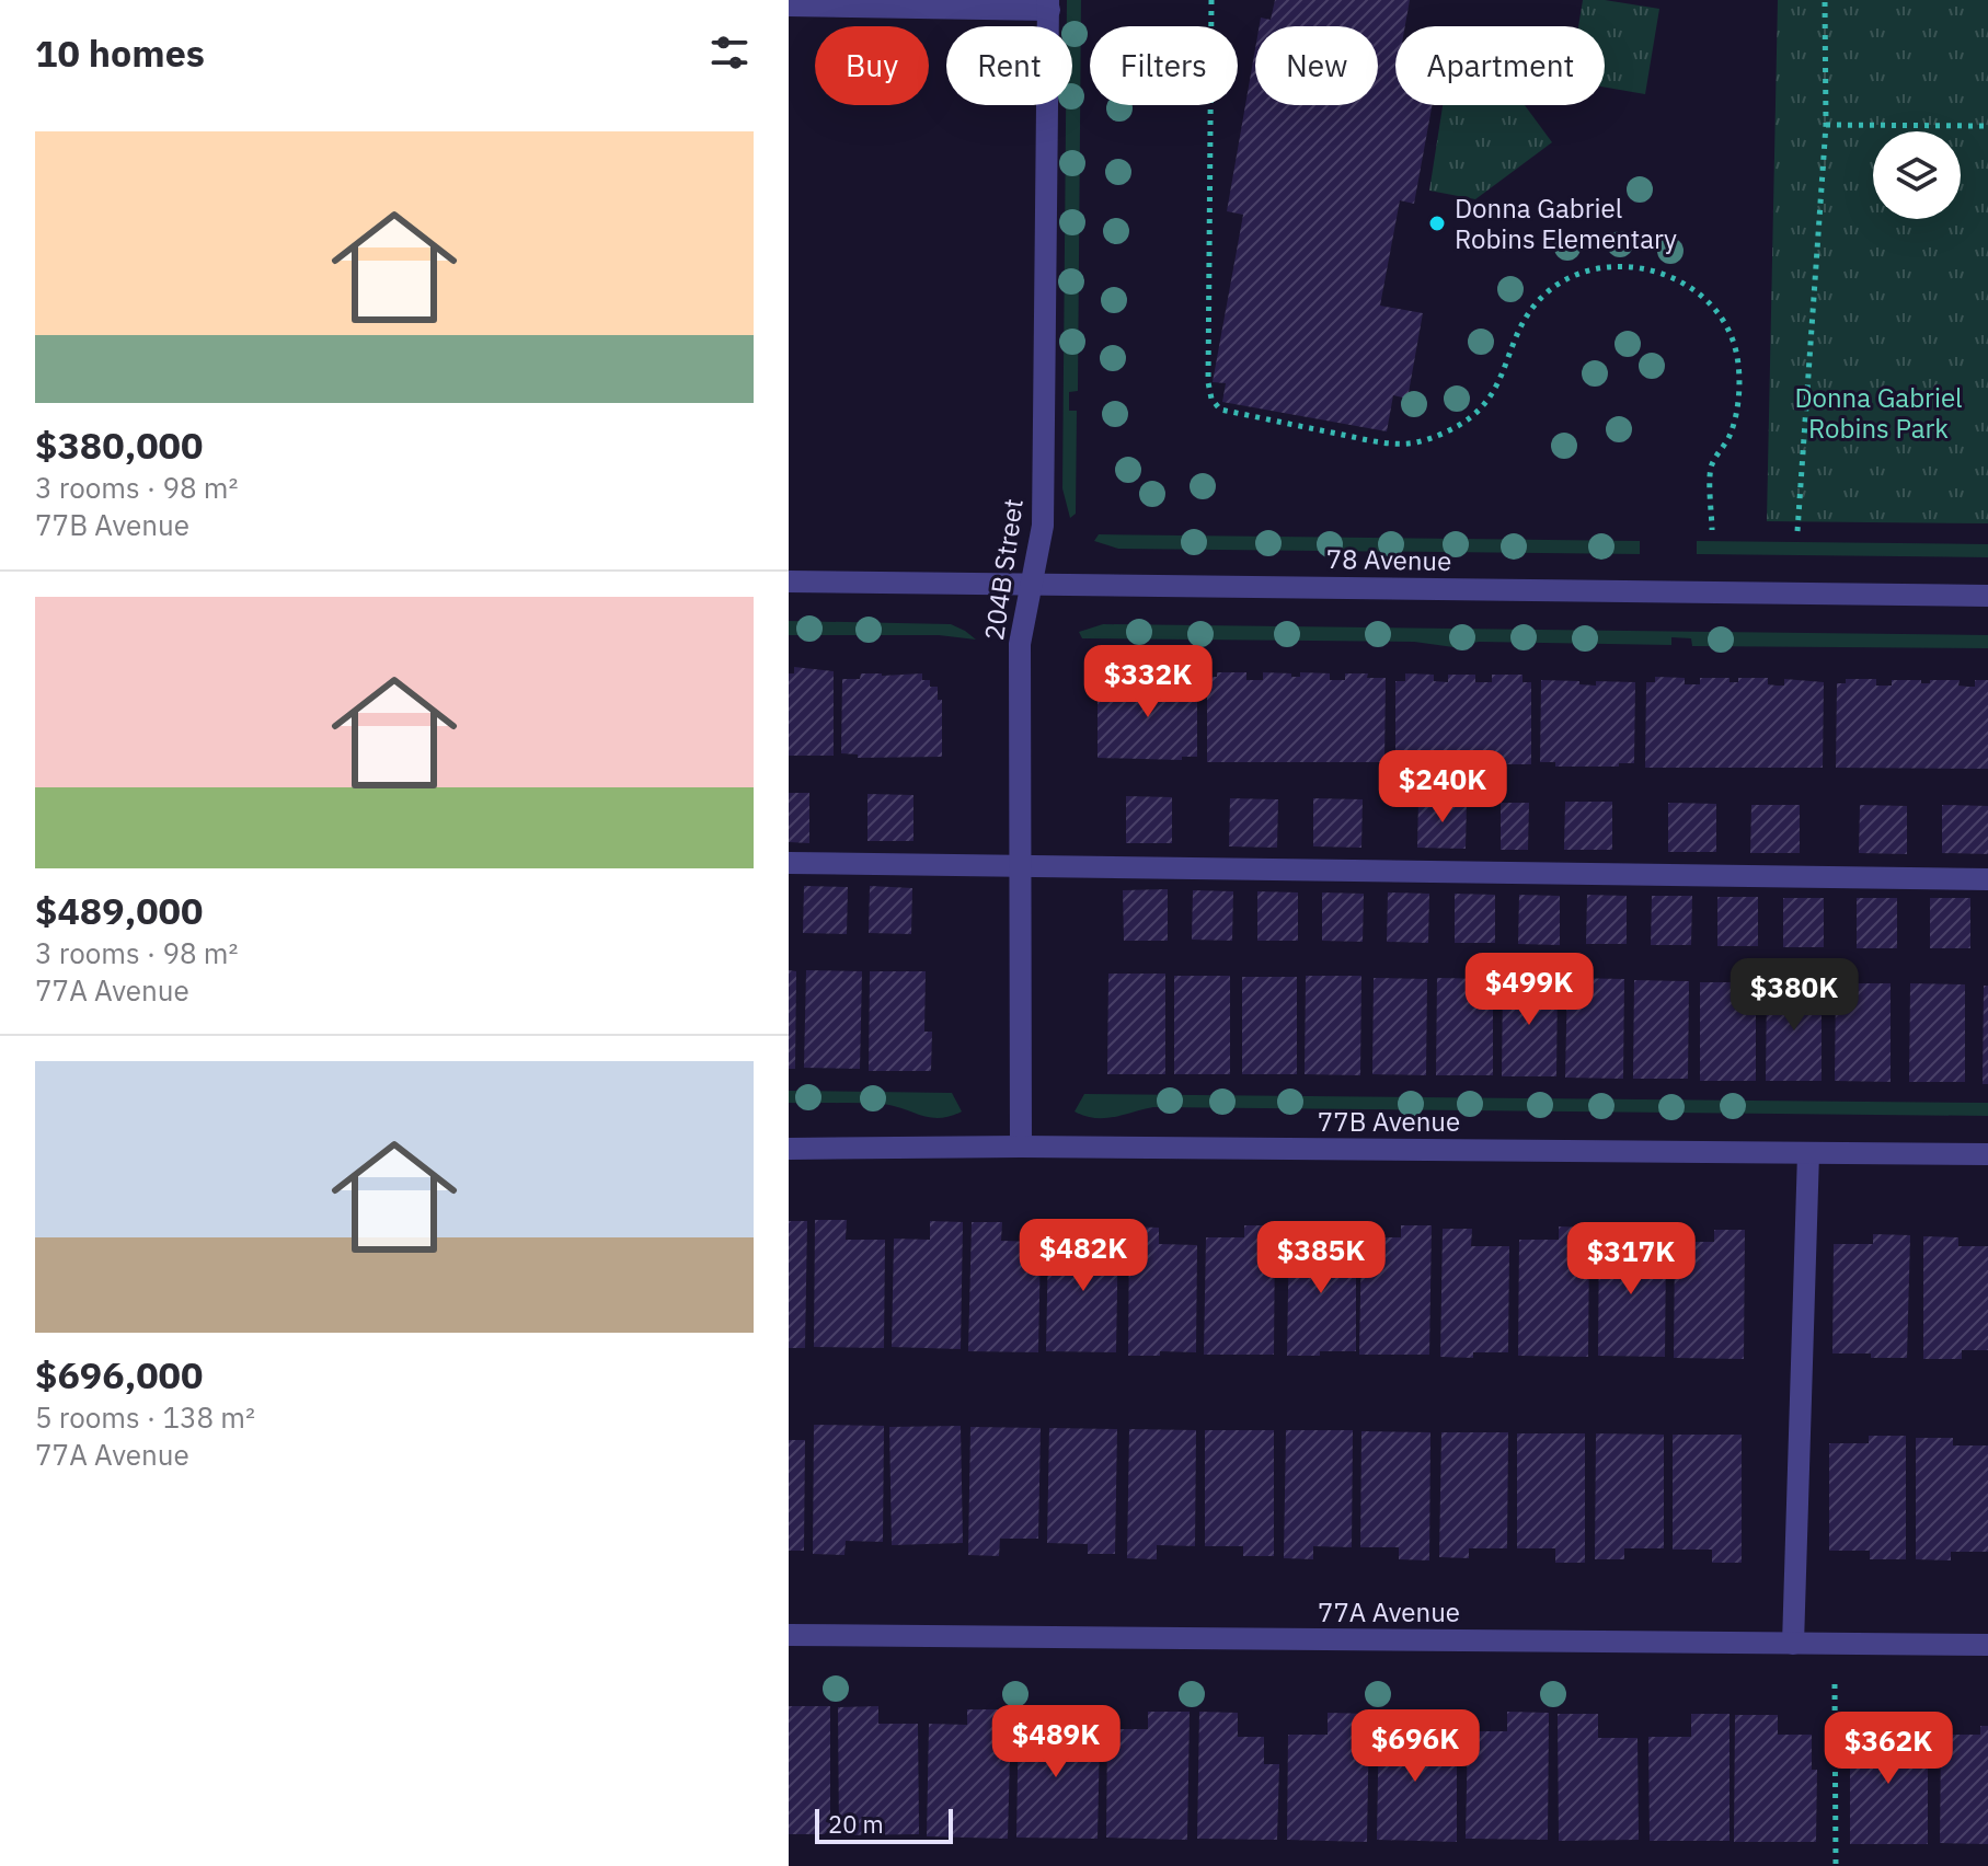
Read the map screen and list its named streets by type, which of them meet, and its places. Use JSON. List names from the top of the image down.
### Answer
{
  "streets": {
    "street": [
      "78 Avenue",
      "204B Street",
      "77B Avenue",
      "77A Avenue"
    ]
  },
  "crossings": [
    ["78 Avenue", "204B Street"],
    ["204B Street", "77B Avenue"]
  ],
  "parks": ["Donna Gabriel Robins Park"],
  "places": ["Donna Gabriel Robins Elementary"],
  "scale_bar": "20 m",
  "page": {
    "heading": "10 homes",
    "chip": [
      "Buy",
      "Rent",
      "Filters",
      "New",
      "Apartment"
    ],
    "list": [
      {
        "name": "$380,000",
        "note": "3 rooms · 98 m² · 77B Avenue"
      },
      {
        "name": "$489,000",
        "note": "3 rooms · 98 m² · 77A Avenue"
      },
      {
        "name": "$696,000",
        "note": "5 rooms · 138 m² · 77A Avenue"
      }
    ],
    "price": [
      "$332K",
      "$240K",
      "$499K",
      "$380K",
      "$482K",
      "$385K",
      "$317K",
      "$489K",
      "$696K",
      "$362K"
    ],
    "scale": "20 m"
  }
}
